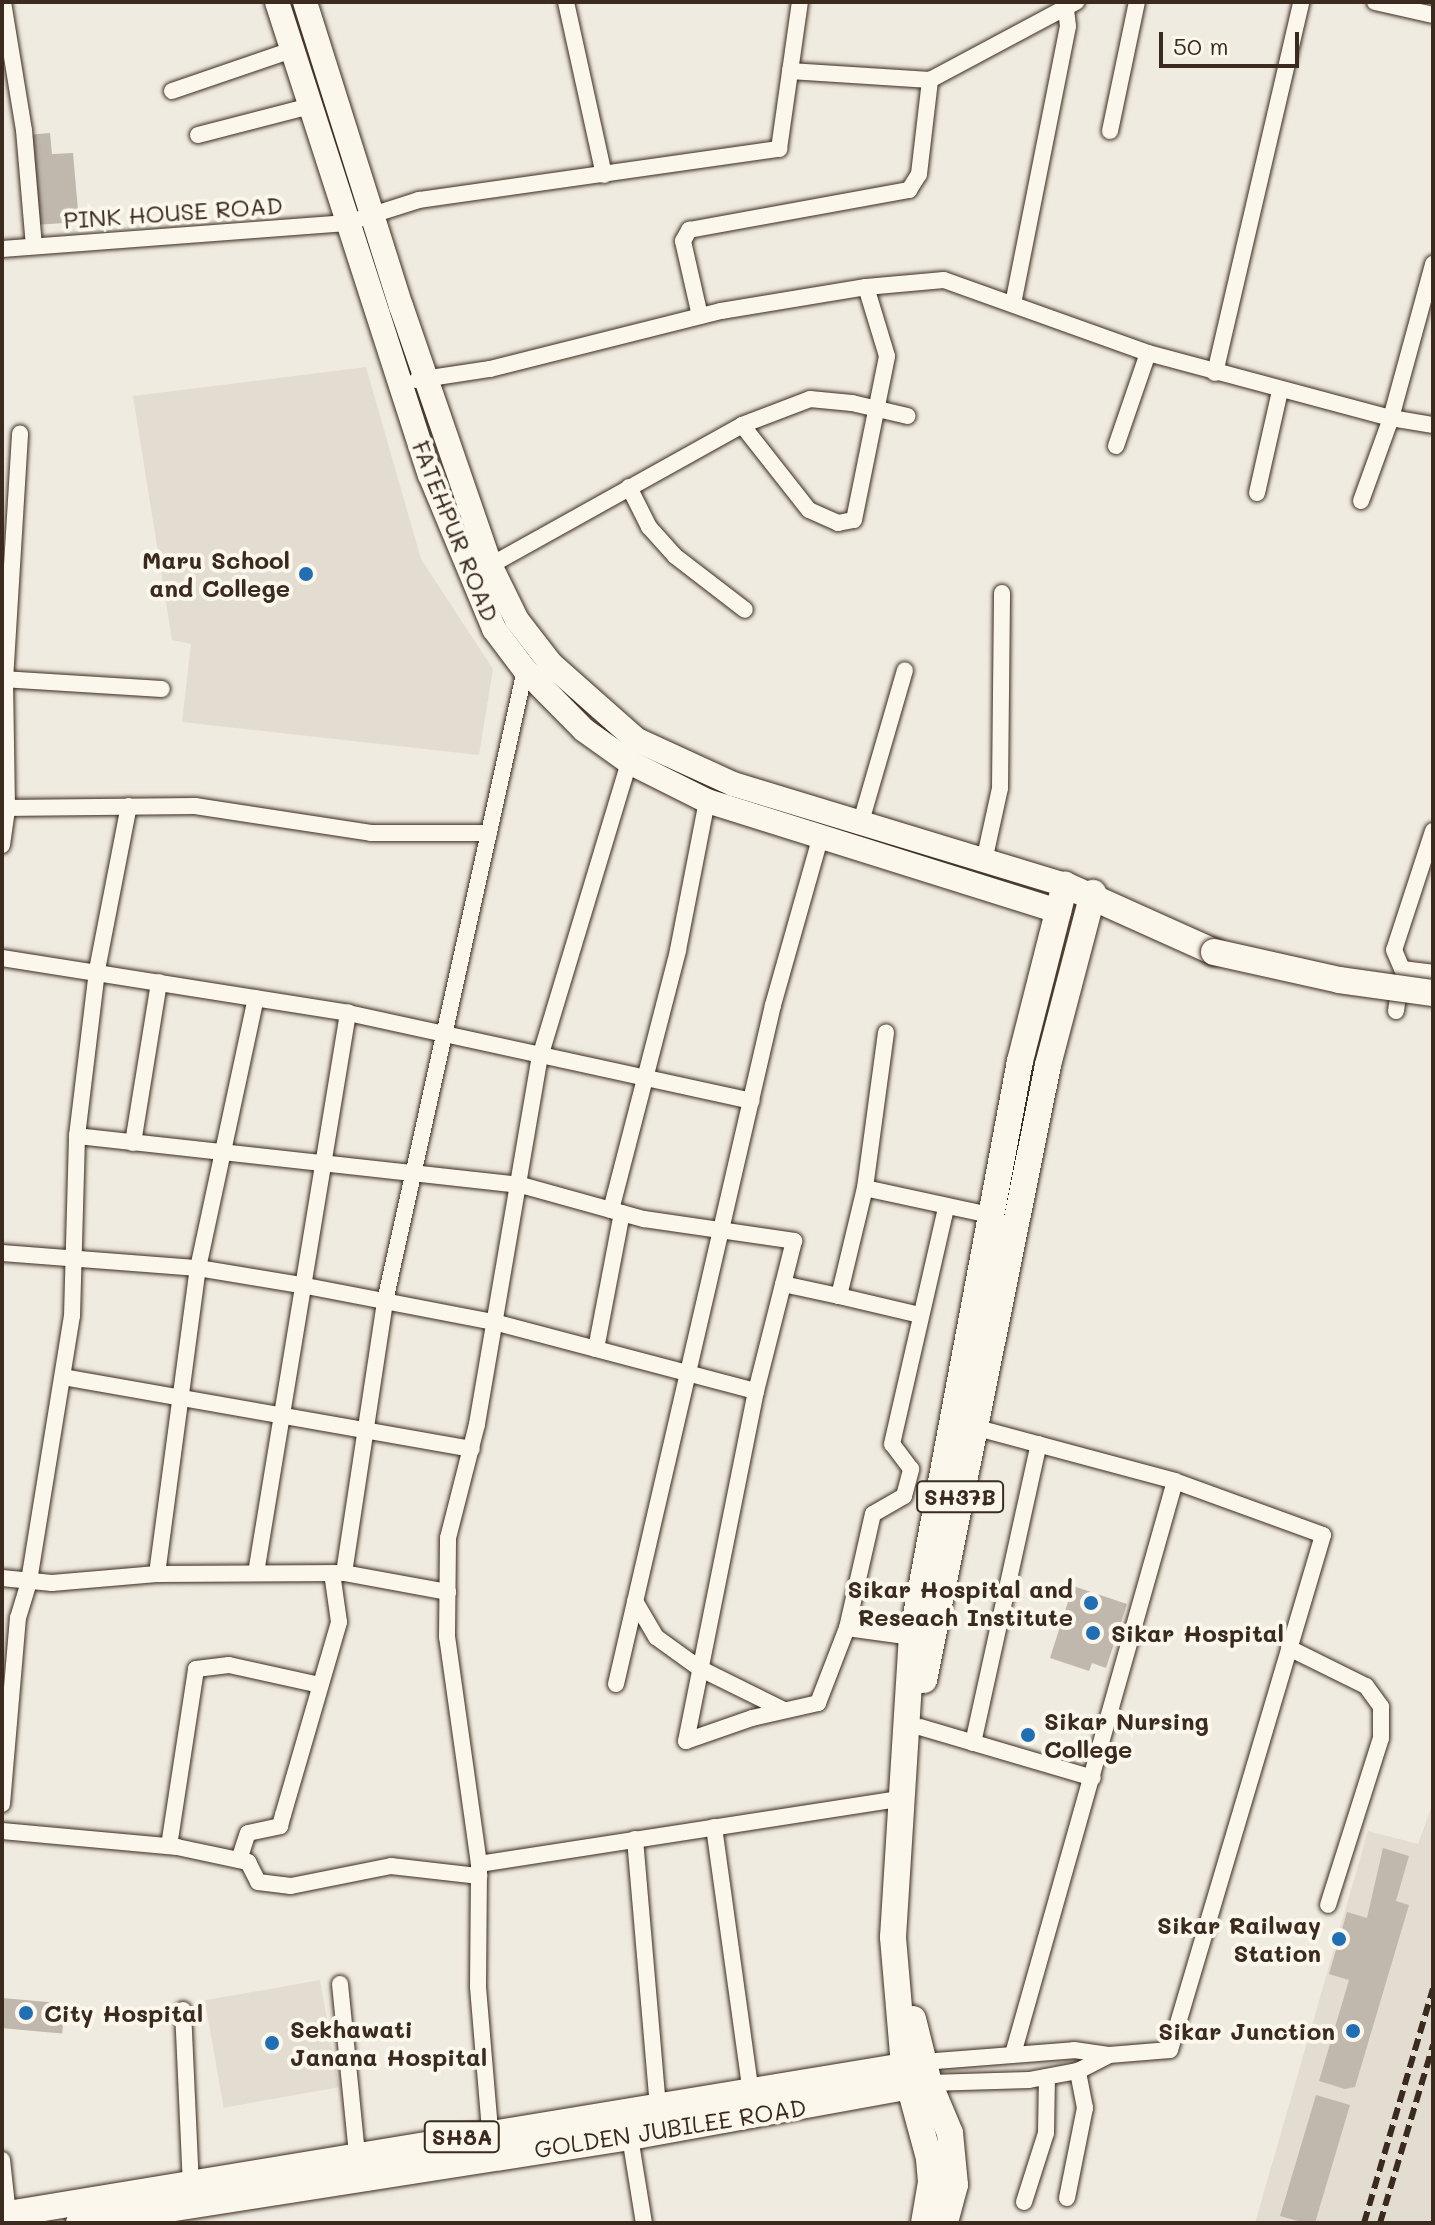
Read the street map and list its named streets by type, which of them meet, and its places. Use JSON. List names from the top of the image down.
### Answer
{
  "streets": {
    "main road": ["SH37B", "GOLDEN JUBILEE ROAD", "SH8A"],
    "street": ["PINK HOUSE ROAD", "FATEHPUR ROAD"]
  },
  "crossings": [
    ["PINK HOUSE ROAD", "FATEHPUR ROAD"],
    ["FATEHPUR ROAD", "SH37B"],
    ["SH37B", "GOLDEN JUBILEE ROAD"],
    ["SH37B", "SH8A"],
    ["GOLDEN JUBILEE ROAD", "SH8A"]
  ],
  "places": [
    "Maru School and College",
    "Sikar Hospital and Reseach Institute",
    "Sikar Hospital",
    "Sikar Nursing College",
    "Sikar Railway Station",
    "City Hospital",
    "Sikar Junction",
    "Sekhawati Janana Hospital"
  ],
  "scale_bar": "50 m"
}
